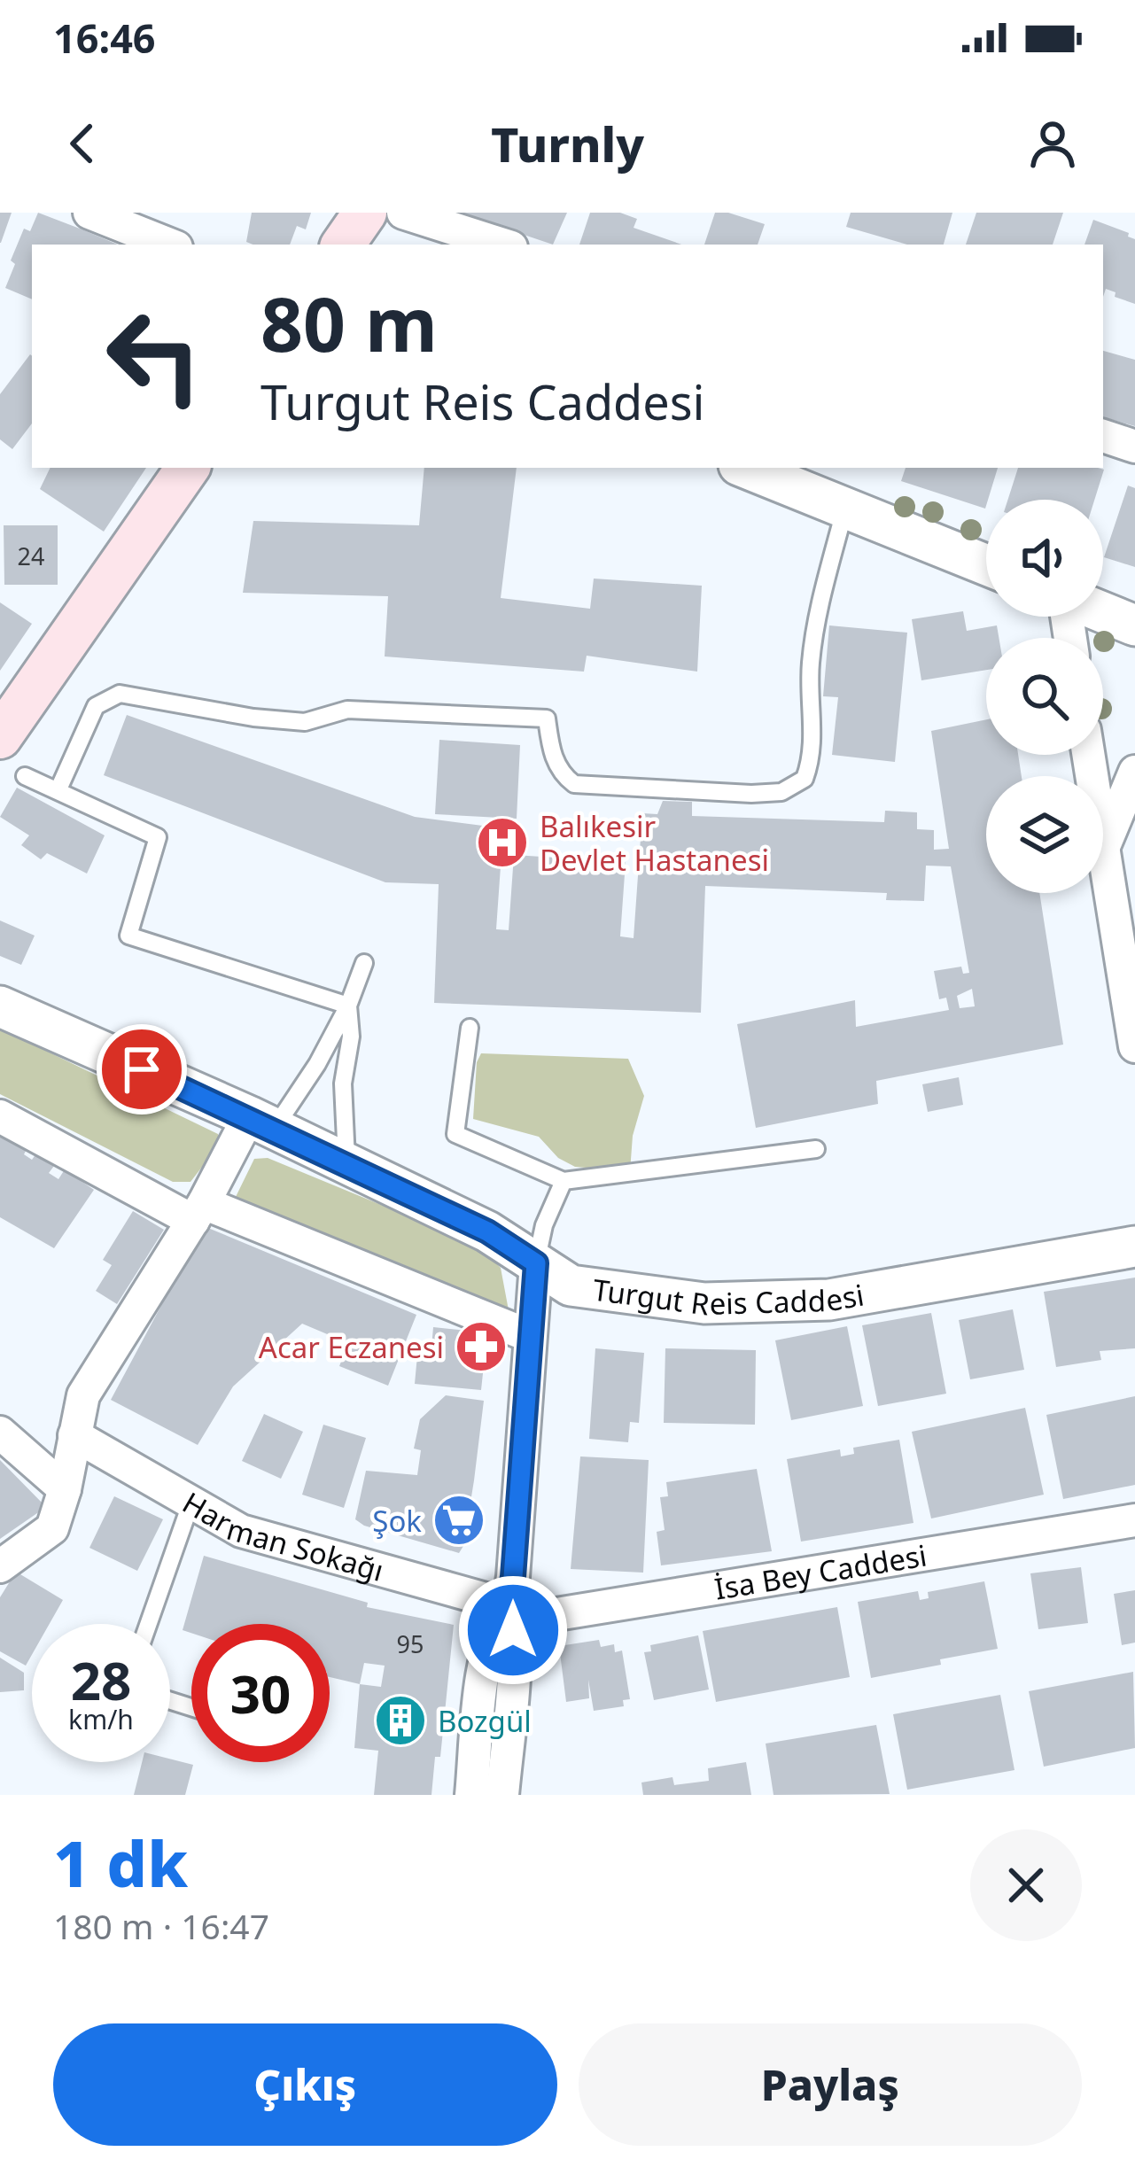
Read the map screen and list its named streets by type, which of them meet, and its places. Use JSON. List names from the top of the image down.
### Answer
{
  "streets": {
    "street": ["Turgut Reis Caddesi", "Harman Sokağı", "İsa Bey Caddesi"]
  },
  "crossings": [
    ["Harman Sokağı", "İsa Bey Caddesi"]
  ],
  "places": {
    "hospital": ["Balıkesir Devlet Hastanesi"],
    "pharmacy": ["Acar Eczanesi"],
    "supermarket": ["Şok"],
    "building": ["Bozgül"]
  },
  "house_numbers": ["24", "95"],
  "page": {
    "status": "16:46",
    "header": "Turnly",
    "turn": ["80 m", "Turgut Reis Caddesi"],
    "speed": "28 km/h",
    "limit": "30",
    "heading": ["1 dk", "180 m · 16:47"],
    "buttons": ["Çıkış", "Paylaş"]
  }
}
